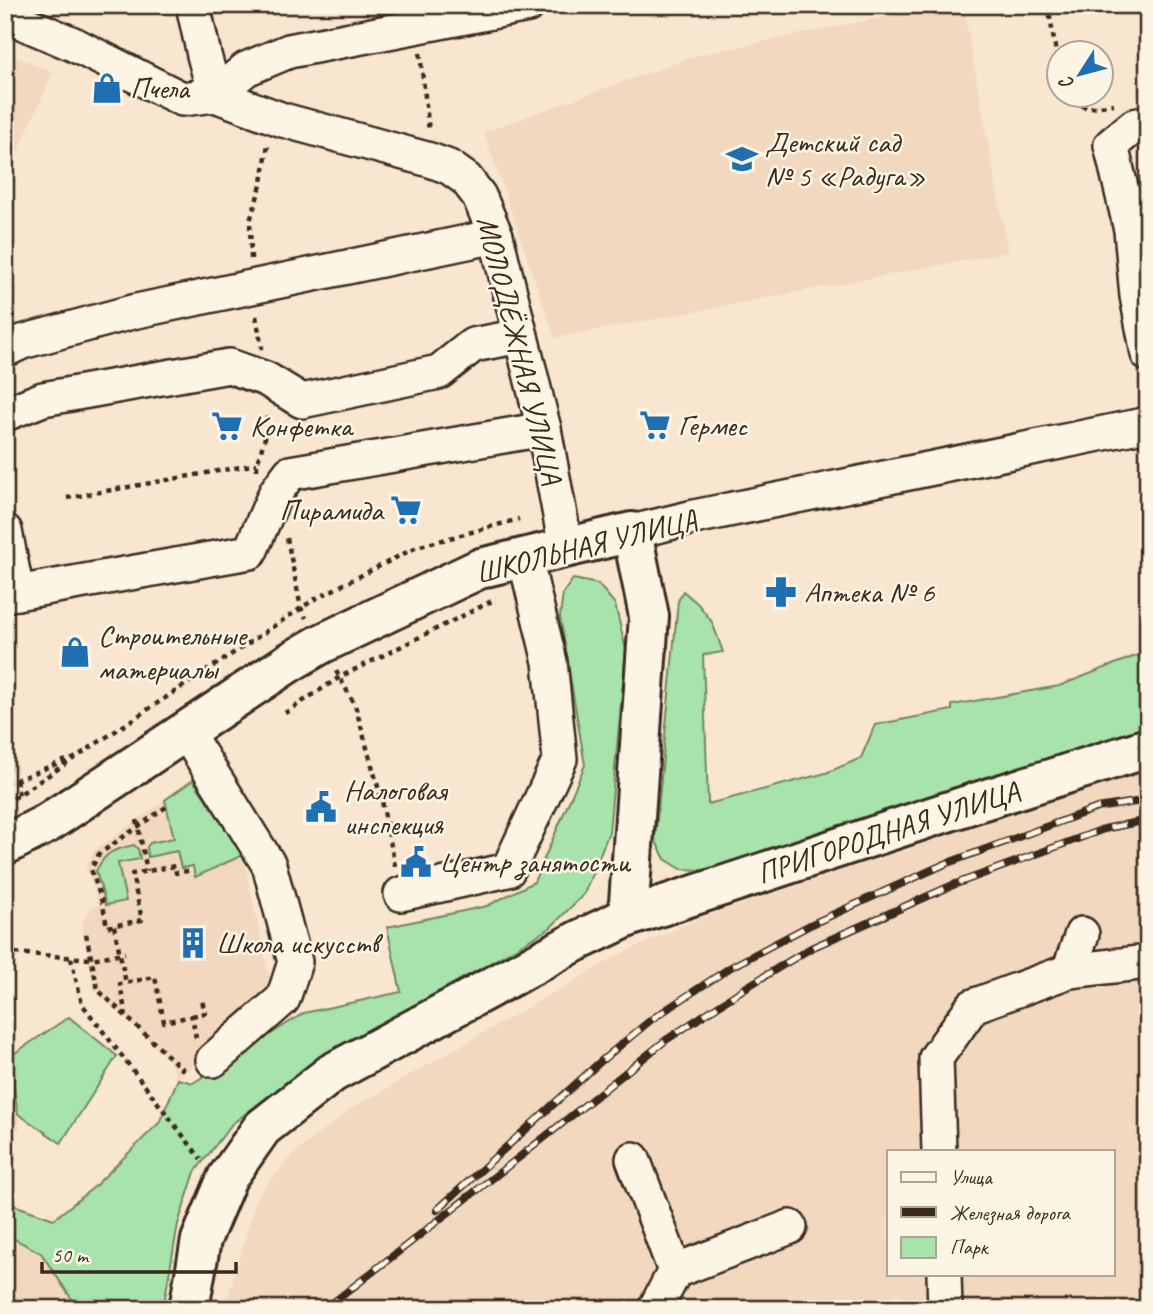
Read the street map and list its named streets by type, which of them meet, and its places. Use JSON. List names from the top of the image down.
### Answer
{
  "streets": {
    "main road": ["ШКОЛЬНАЯ УЛИЦА", "ПРИГОРОДНАЯ УЛИЦА"],
    "street": ["МОЛОДЁЖНАЯ УЛИЦА"]
  },
  "crossings": [
    ["МОЛОДЁЖНАЯ УЛИЦА", "ШКОЛЬНАЯ УЛИЦА"]
  ],
  "places": {
    "shop": ["Пчела", "Строительные материалы"],
    "school or university": ["Детский сад № 5 «Радуга»"],
    "supermarket": ["Гермес", "Конфетка", "Пирамида"],
    "pharmacy": ["Аптека № 6"],
    "public building": ["Налоговая инспекция", "Центр занятости"],
    "building": ["Школа искусств"]
  },
  "legend": ["Улица", "Железная дорога", "Парк"],
  "scale_bar": "50 m",
  "north": "bottom left"
}
